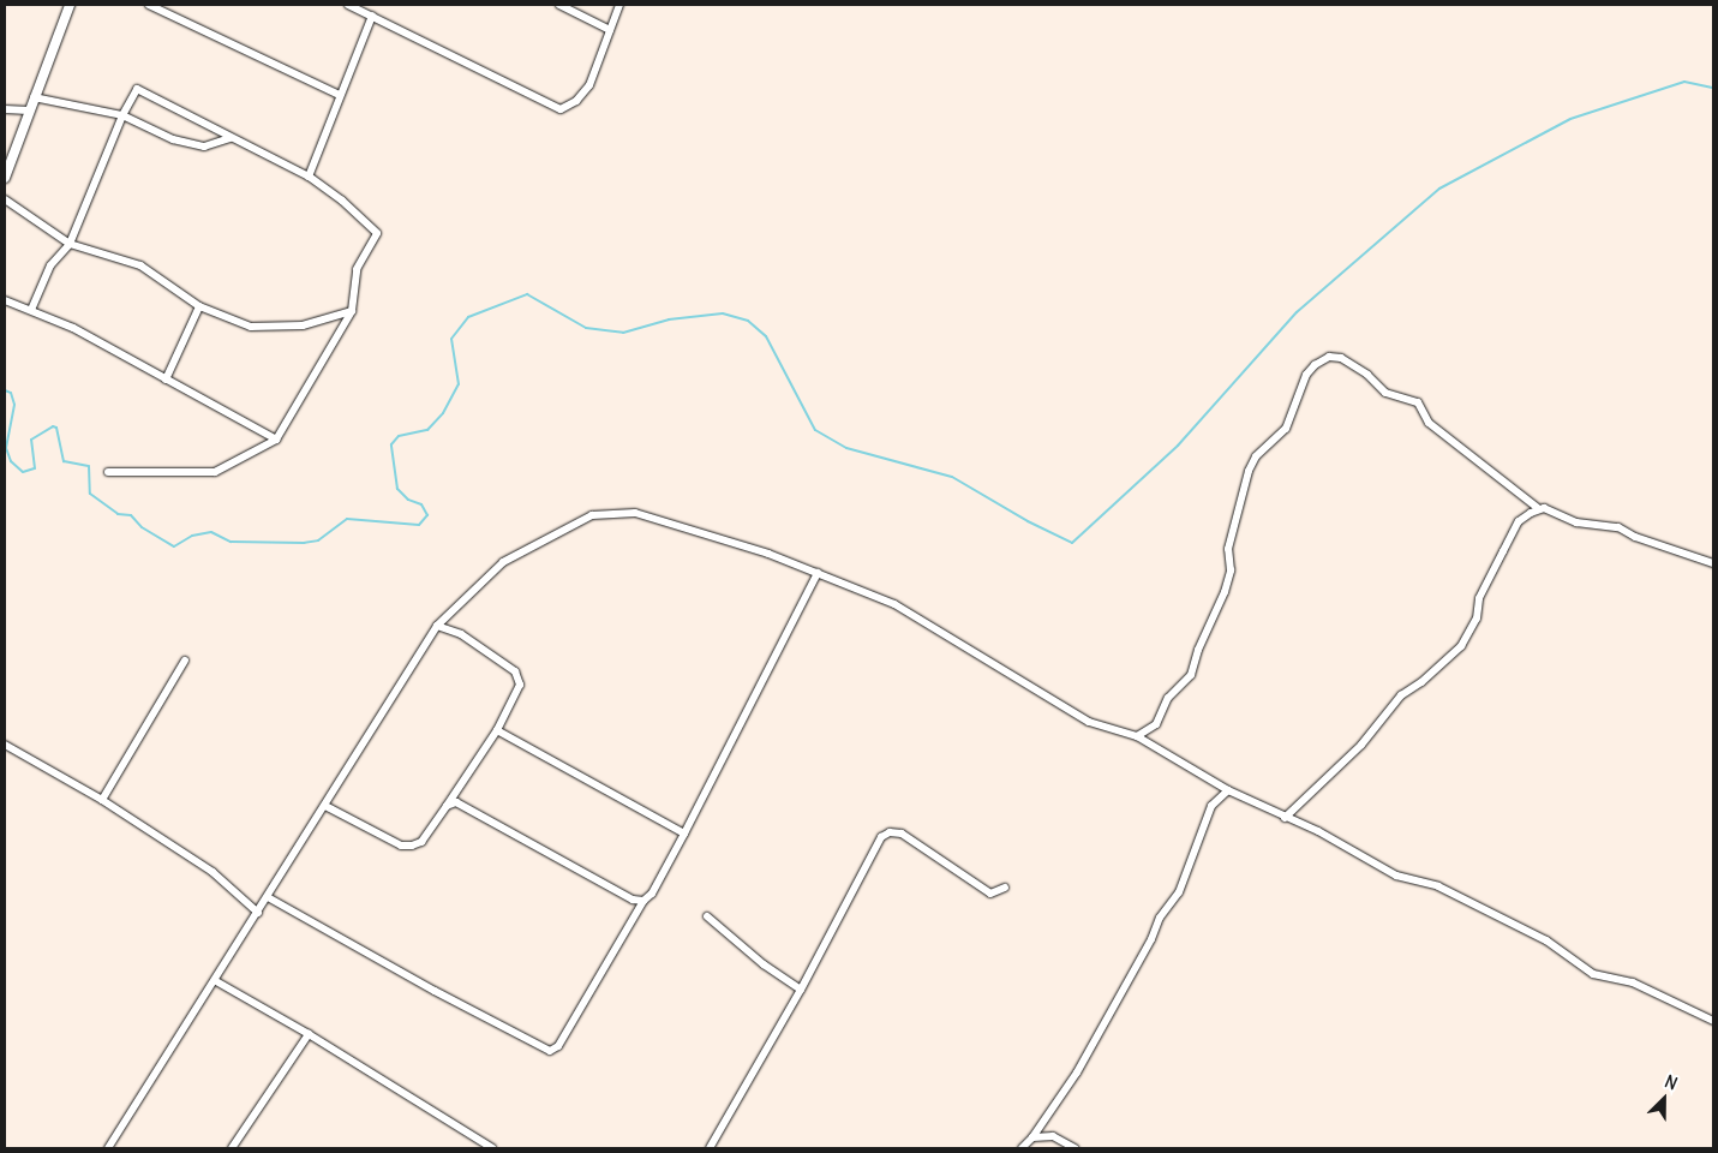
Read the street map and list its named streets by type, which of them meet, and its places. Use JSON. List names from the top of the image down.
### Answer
{
  "north": "top right"
}
